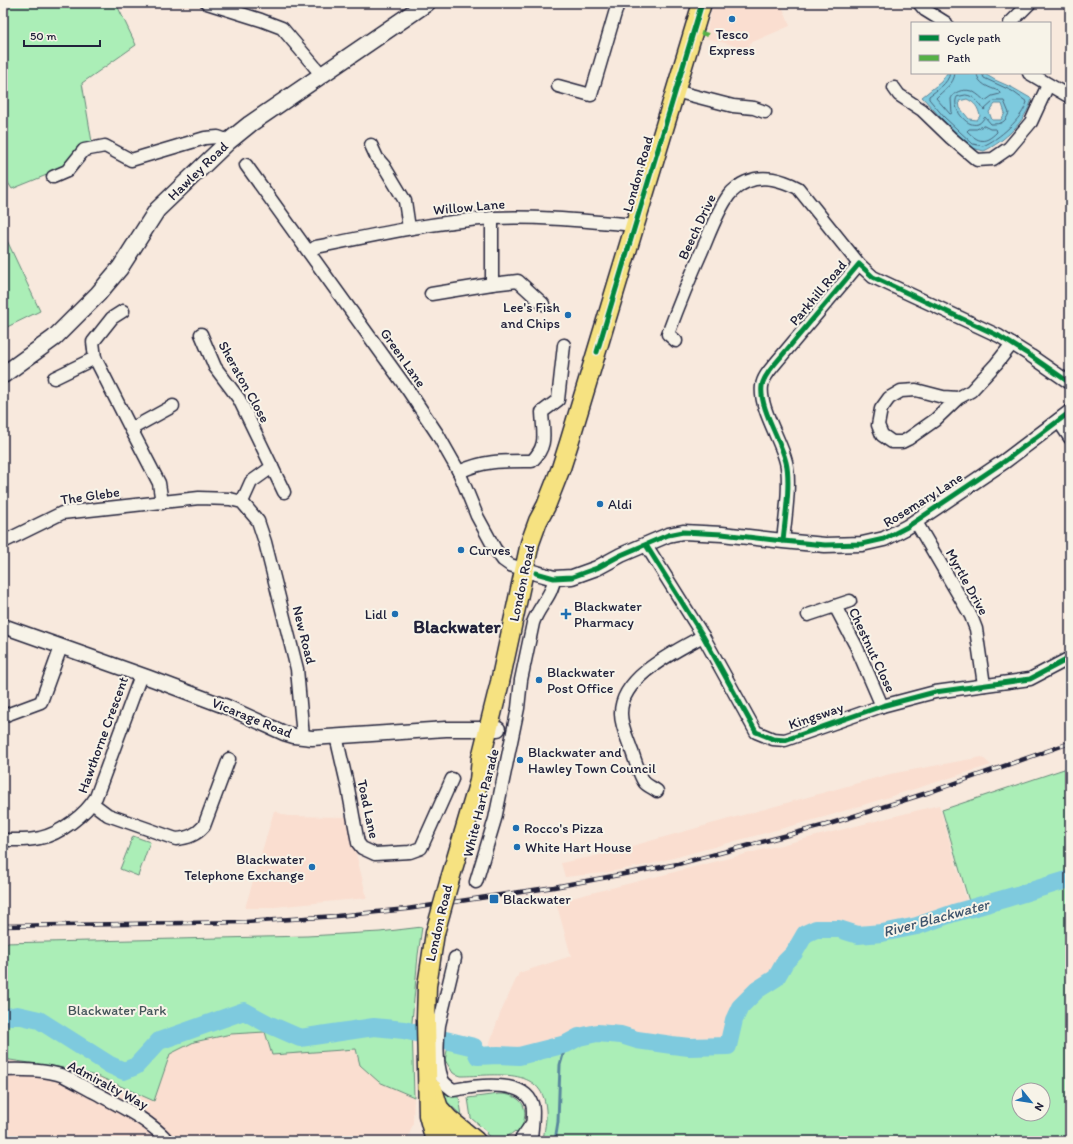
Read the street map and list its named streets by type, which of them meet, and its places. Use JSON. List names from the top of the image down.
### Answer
{
  "streets": {
    "main road": ["Hawley Road", "London Road"],
    "street": [
      "Willow Lane",
      "Beech Drive",
      "Parkhill Road",
      "Green Lane",
      "Sheraton Close",
      "The Glebe",
      "Rosemary Lane",
      "Myrtle Drive",
      "New Road",
      "Chestnut Close",
      "Kingsway",
      "Vicarage Road",
      "Hawthorne Crescent",
      "White Hart Parade",
      "Toad Lane",
      "Admiralty Way"
    ]
  },
  "crossings": [
    ["London Road", "Willow Lane"],
    ["London Road", "Green Lane"],
    ["London Road", "Rosemary Lane"],
    ["London Road", "Vicarage Road"],
    ["London Road", "White Hart Parade"],
    ["Willow Lane", "Green Lane"],
    ["Beech Drive", "Parkhill Road"],
    ["Parkhill Road", "Rosemary Lane"],
    ["Green Lane", "Rosemary Lane"],
    ["The Glebe", "New Road"],
    ["Rosemary Lane", "Myrtle Drive"],
    ["Rosemary Lane", "Kingsway"],
    ["Myrtle Drive", "Kingsway"],
    ["New Road", "Vicarage Road"],
    ["Chestnut Close", "Kingsway"],
    ["Vicarage Road", "Hawthorne Crescent"],
    ["Vicarage Road", "White Hart Parade"],
    ["Vicarage Road", "Toad Lane"]
  ],
  "districts": ["Blackwater"],
  "water": ["River Blackwater"],
  "parks": ["Blackwater Park"],
  "places": {
    "other": [
      "Tesco Express",
      "Lee's Fish and Chips",
      "Aldi",
      "Curves",
      "Lidl",
      "Blackwater Post Office",
      "Blackwater and Hawley Town Council",
      "Rocco's Pizza",
      "White Hart House",
      "Blackwater Telephone Exchange"
    ],
    "health": ["Blackwater Pharmacy"],
    "transit": ["Blackwater"]
  },
  "legend": ["Cycle path", "Path"],
  "scale_bar": "50 m",
  "north": "bottom right"
}
